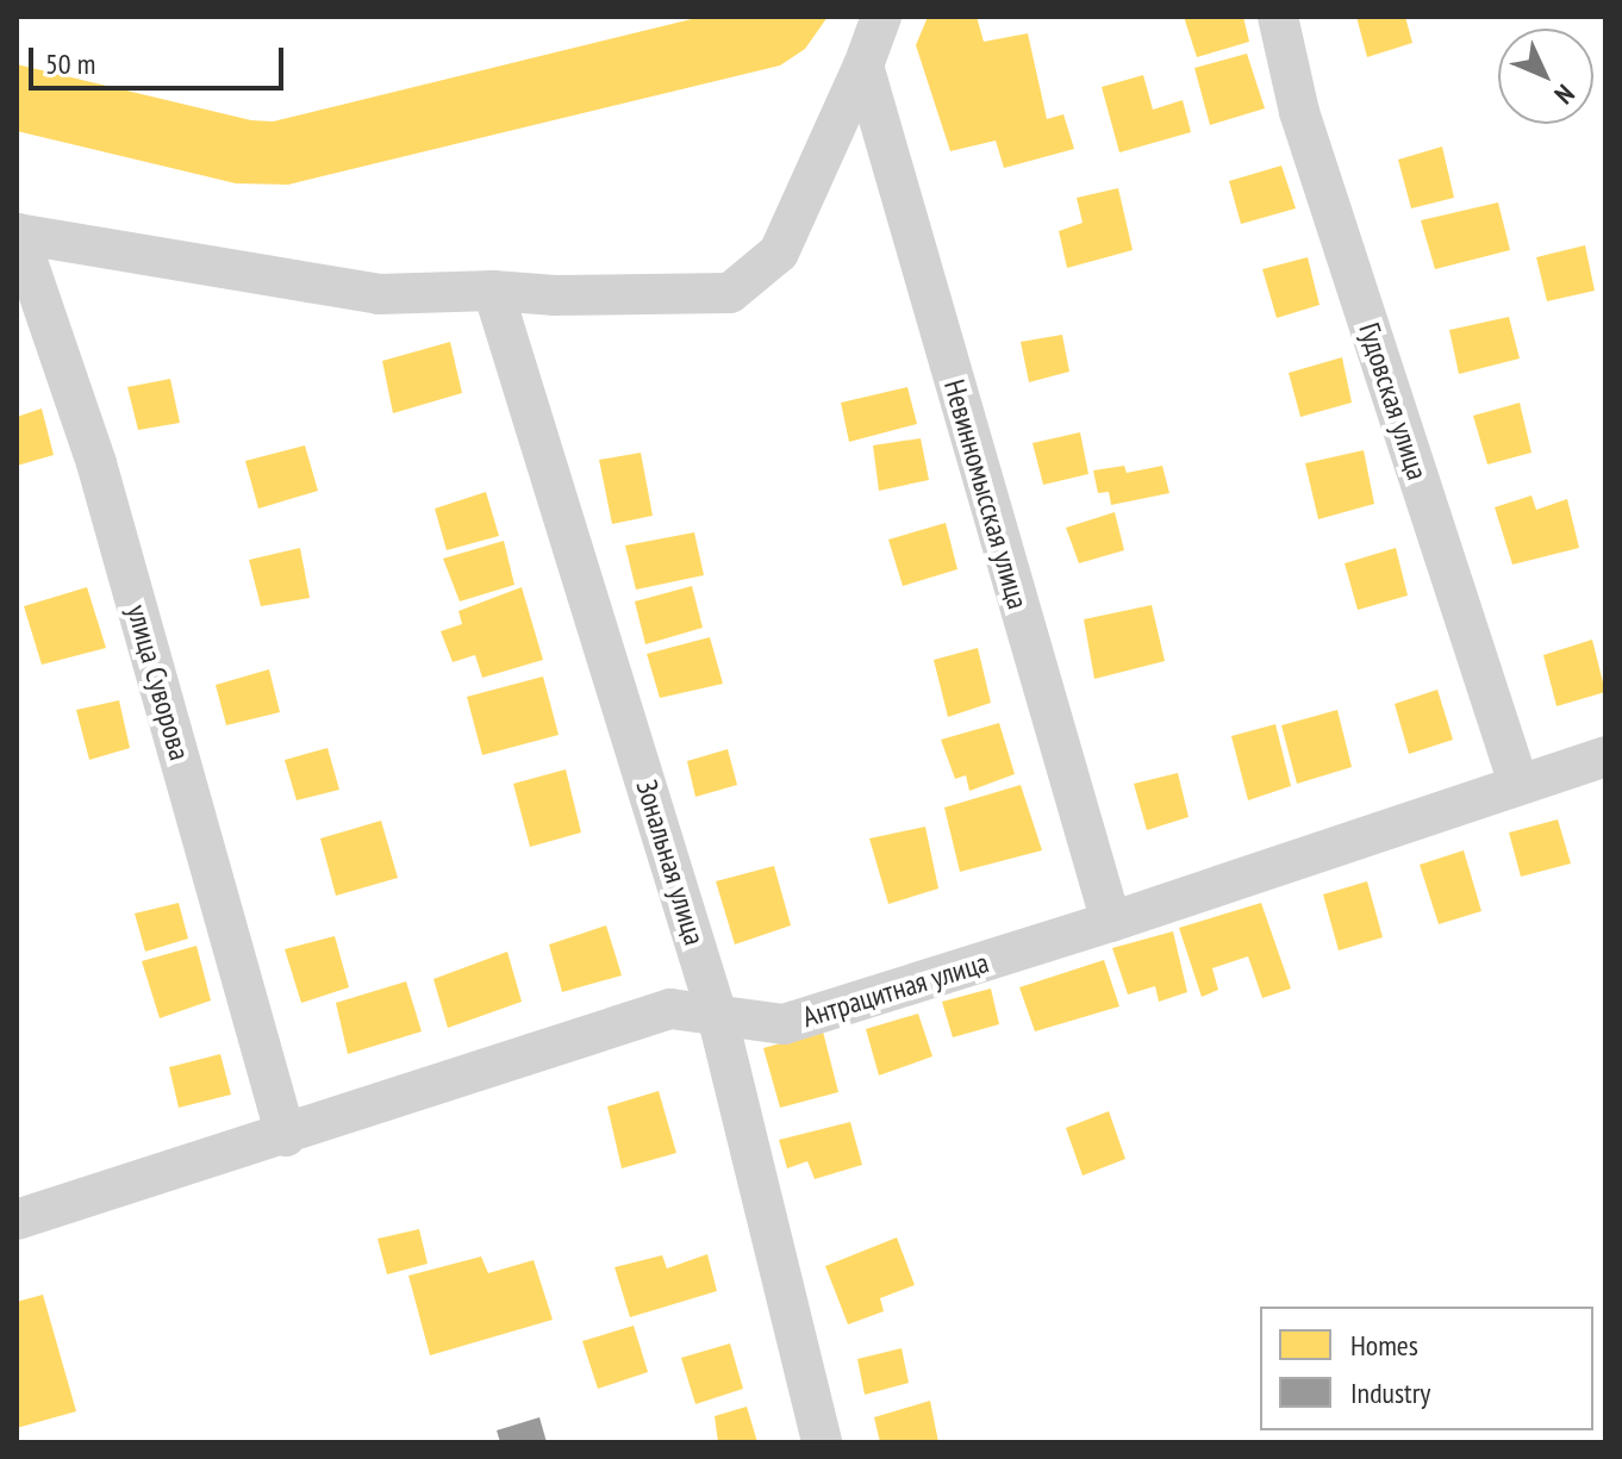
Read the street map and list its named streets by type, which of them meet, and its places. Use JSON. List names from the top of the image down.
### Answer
{
  "streets": {
    "street": [
      "Гудовская улица",
      "Невинномысская улица",
      "улица Суворова",
      "Зональная улица",
      "Антрацитная улица"
    ]
  },
  "crossings": [
    ["Гудовская улица", "Антрацитная улица"],
    ["Невинномысская улица", "Антрацитная улица"],
    ["улица Суворова", "Антрацитная улица"],
    ["Зональная улица", "Антрацитная улица"]
  ],
  "legend": ["Homes", "Industry"],
  "scale_bar": "50 m",
  "north": "bottom right"
}
